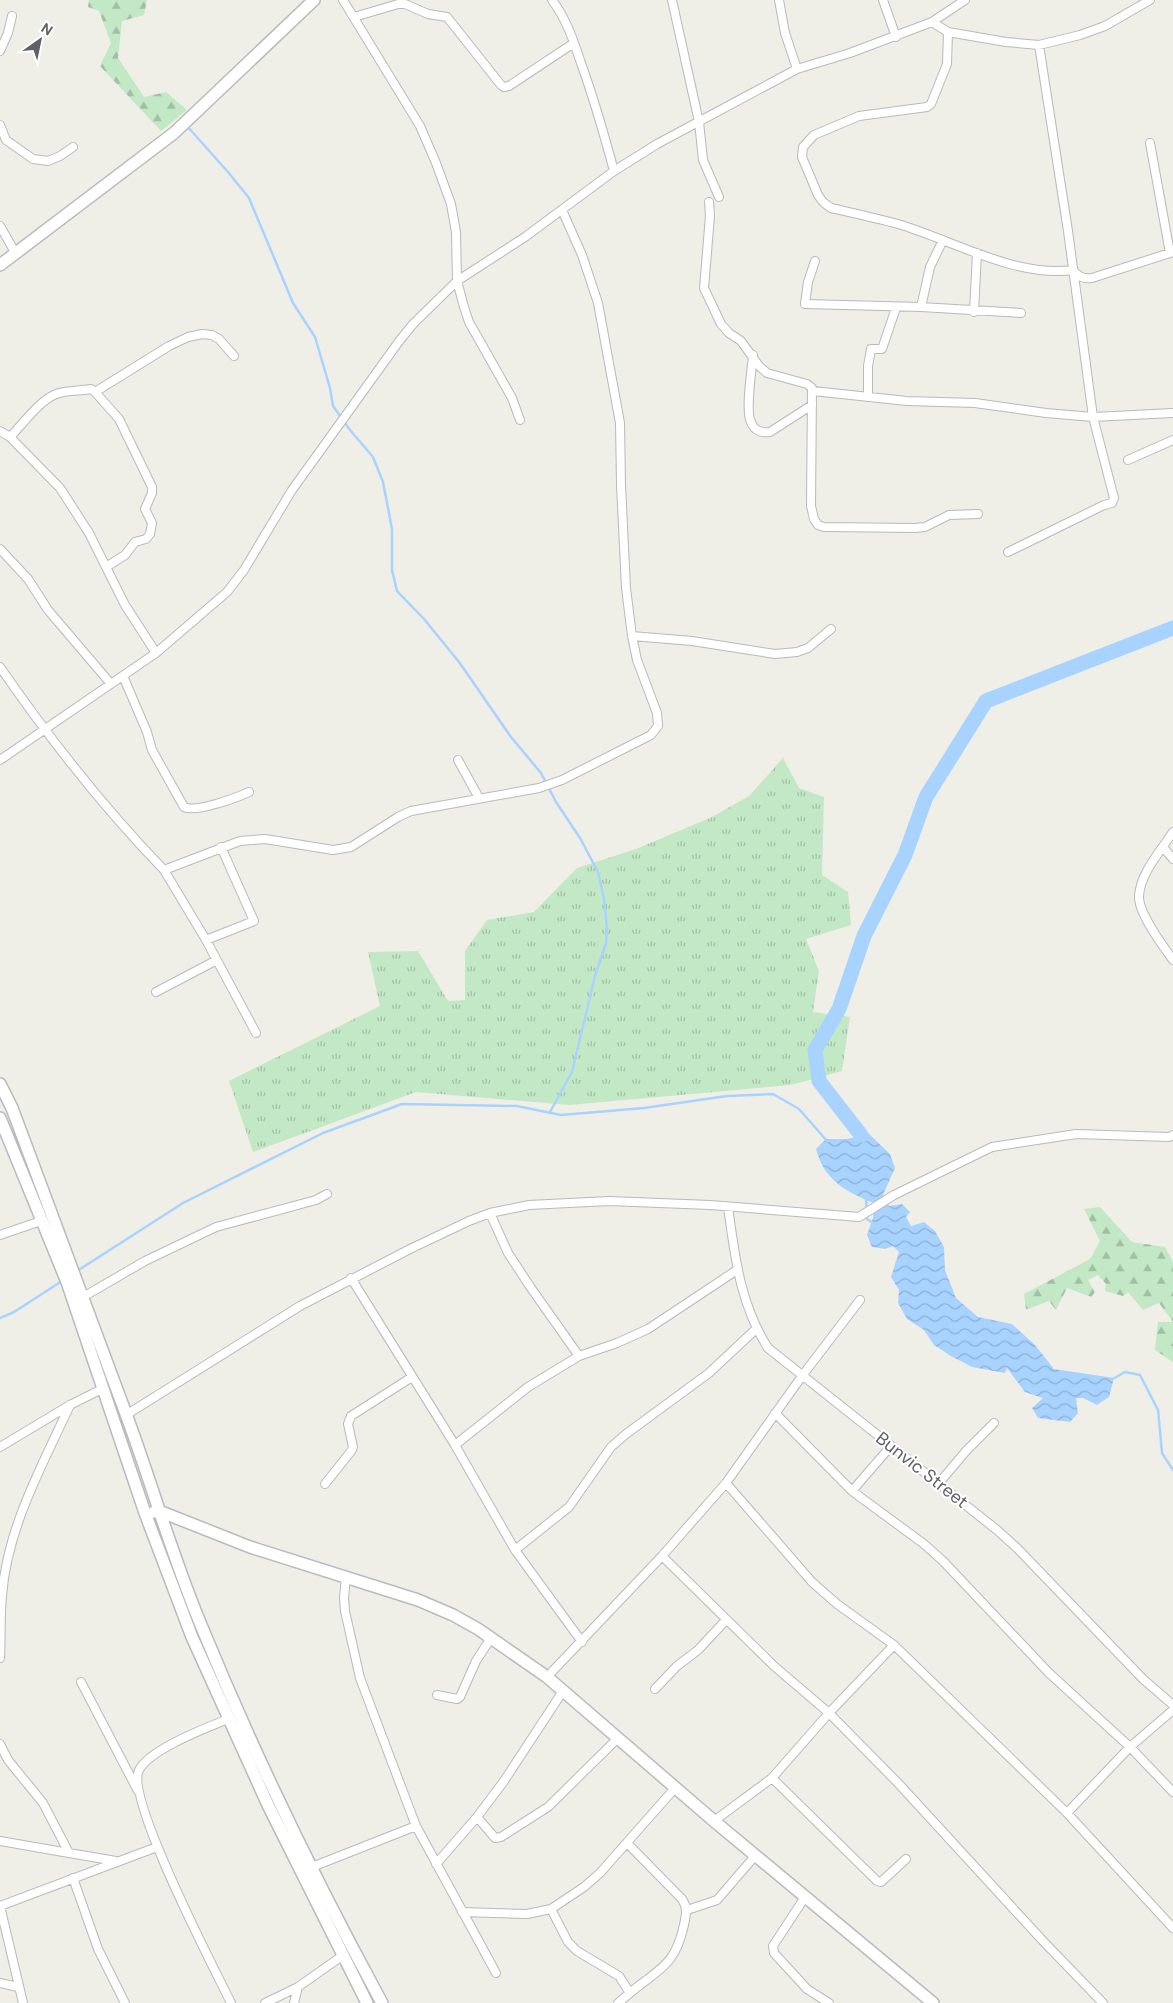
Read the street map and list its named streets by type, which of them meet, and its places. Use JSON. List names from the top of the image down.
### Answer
{
  "streets": {
    "street": ["Bunvic Street"]
  },
  "north": "top right"
}
